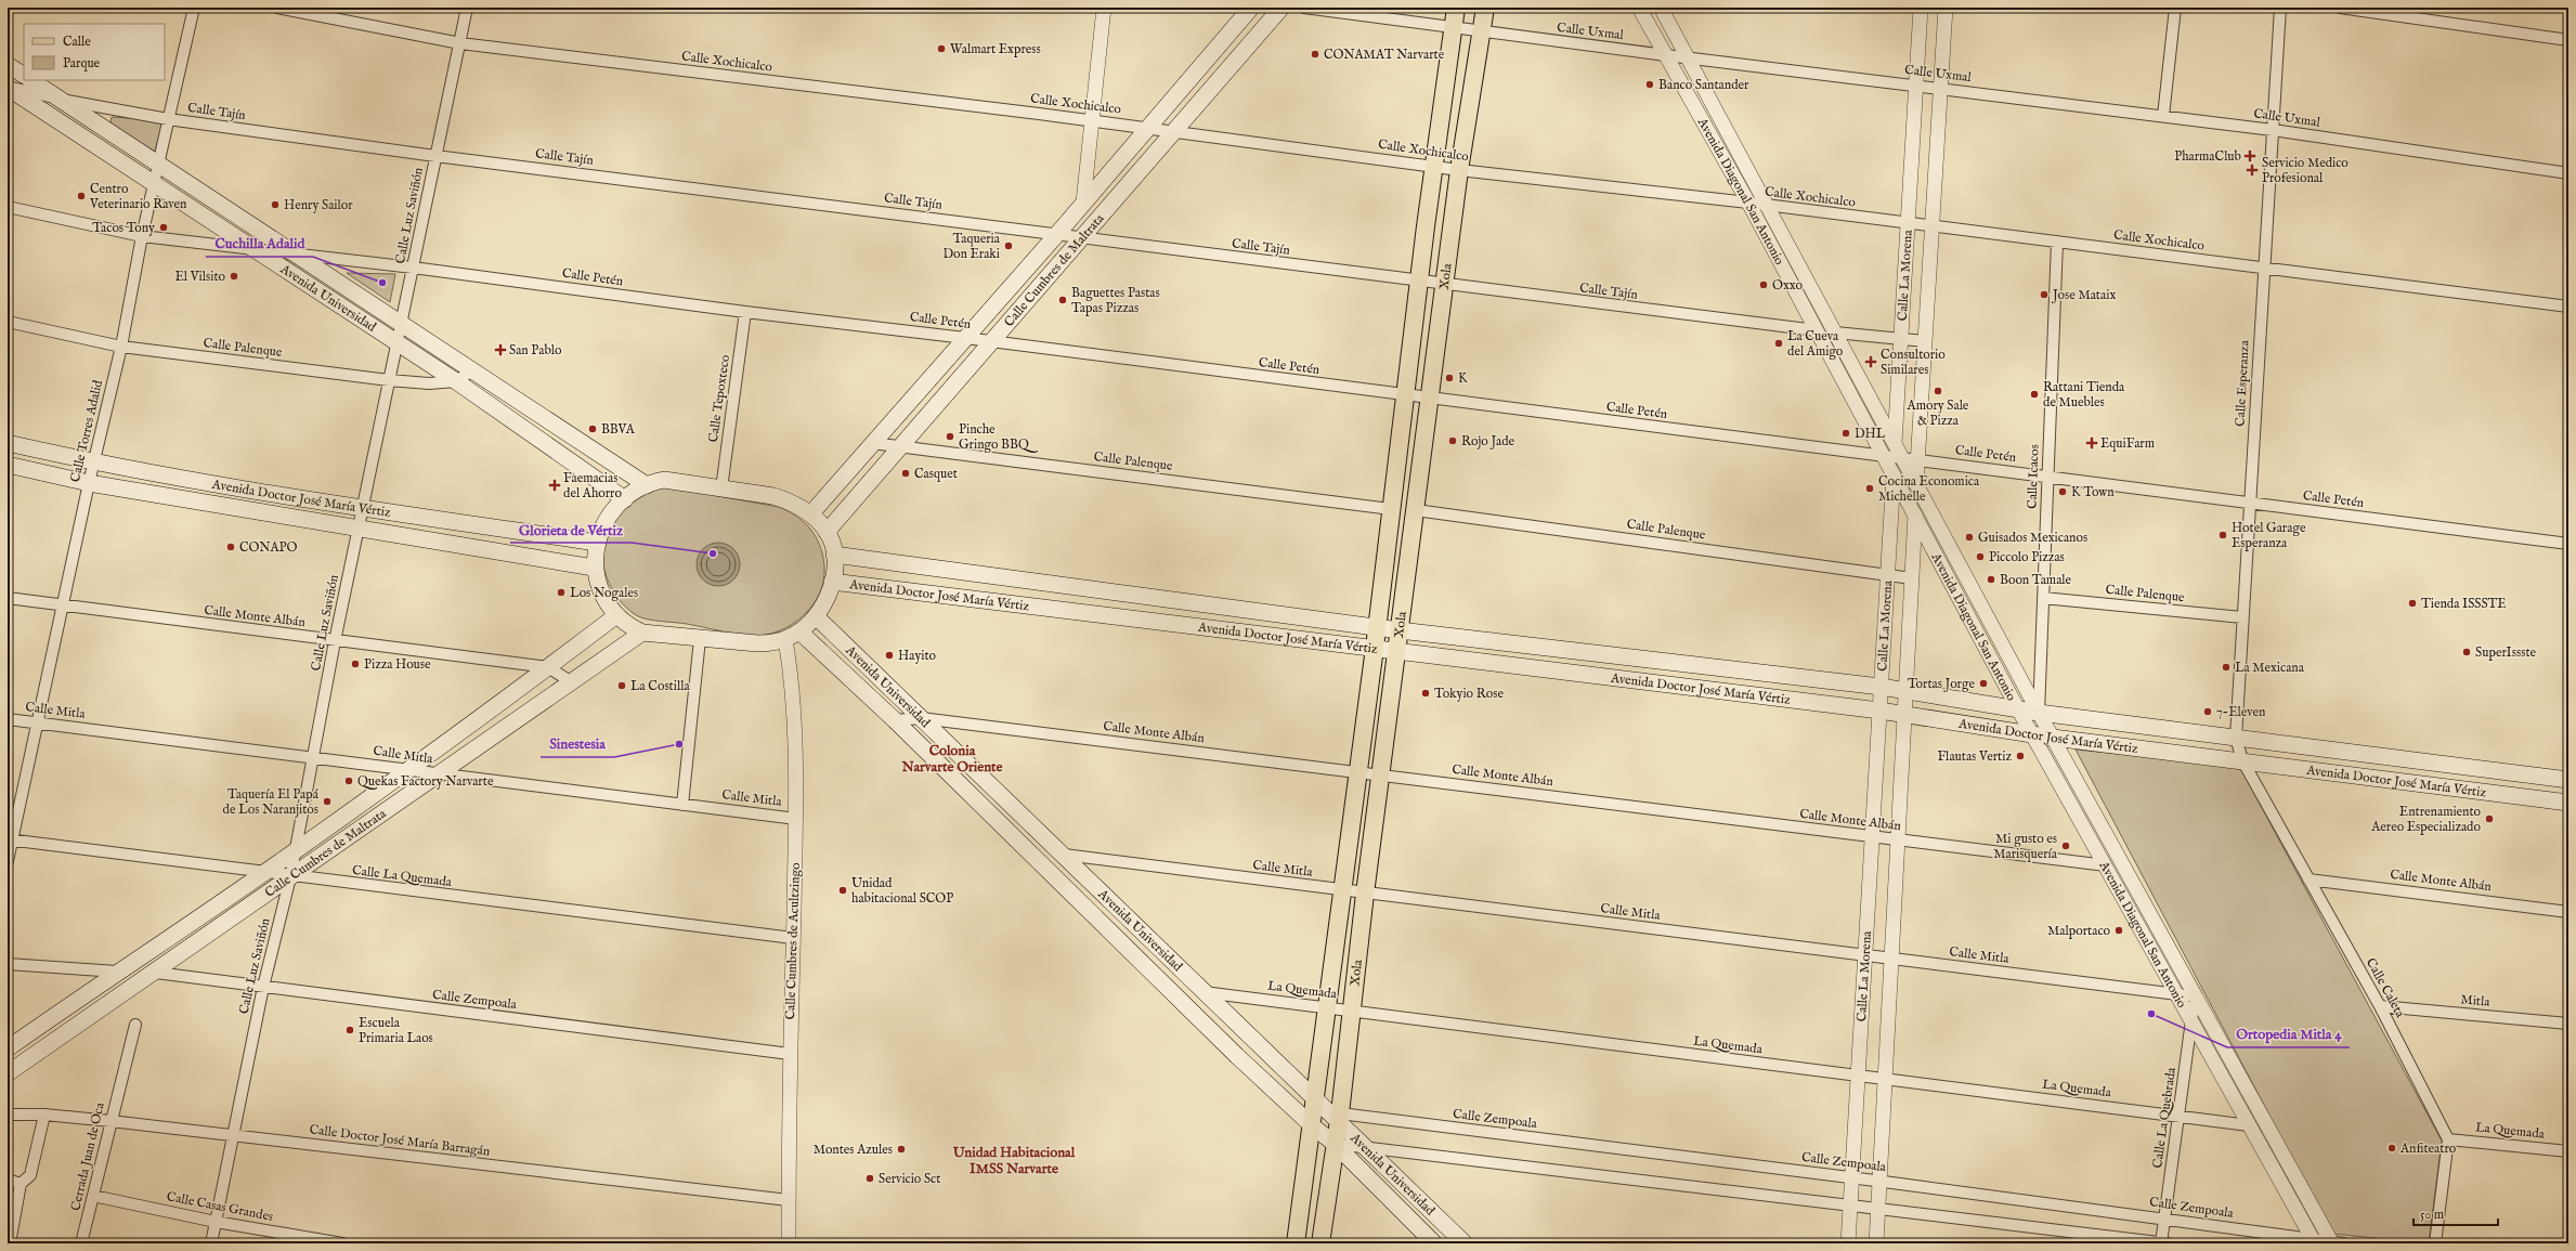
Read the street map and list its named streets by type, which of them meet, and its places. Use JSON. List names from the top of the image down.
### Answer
{
  "streets": {
    "main road": [
      "Calle Cumbres de Maltrata",
      "Xola",
      "Avenida Universidad",
      "Avenida Doctor José María Vértiz"
    ],
    "street": [
      "Calle Uxmal",
      "Calle Xochicalco",
      "Calle Tajín",
      "Avenida Diagonal San Antonio",
      "Calle Luz Saviñón",
      "Calle La Morena",
      "Calle Petén",
      "Calle Palenque",
      "Calle Esperanza",
      "Calle Tepoxteco",
      "Calle Torres Adalid",
      "Calle Icacos",
      "Calle Monte Albán",
      "Calle Mitla",
      "Calle La Quemada",
      "Calle Cumbres de Acultzingo",
      "Calle Caleta",
      "La Quemada",
      "Calle Zempoala",
      "Mitla",
      "Calle La Quebrada",
      "Calle Doctor José María Barragán",
      "Cerrada Juan de Oca",
      "Calle Casas Grandes"
    ]
  },
  "crossings": [
    ["Calle Uxmal", "Avenida Diagonal San Antonio"],
    ["Calle Uxmal", "Calle La Morena"],
    ["Calle Uxmal", "Xola"],
    ["Calle Uxmal", "Calle Esperanza"],
    ["Calle Xochicalco", "Avenida Diagonal San Antonio"],
    ["Calle Xochicalco", "Calle Luz Saviñón"],
    ["Calle Xochicalco", "Calle Cumbres de Maltrata"],
    ["Calle Xochicalco", "Calle La Morena"],
    ["Calle Xochicalco", "Xola"],
    ["Calle Xochicalco", "Calle Esperanza"],
    ["Calle Xochicalco", "Calle Icacos"],
    ["Calle Tajín", "Avenida Diagonal San Antonio"],
    ["Calle Tajín", "Calle Luz Saviñón"],
    ["Calle Tajín", "Calle Cumbres de Maltrata"],
    ["Calle Tajín", "Xola"],
    ["Calle Tajín", "Avenida Universidad"],
    ["Calle Tajín", "Calle Torres Adalid"],
    ["Avenida Diagonal San Antonio", "Calle La Morena"],
    ["Avenida Diagonal San Antonio", "Calle Petén"],
    ["Avenida Diagonal San Antonio", "Calle Icacos"],
    ["Avenida Diagonal San Antonio", "Avenida Doctor José María Vértiz"],
    ["Avenida Diagonal San Antonio", "Calle Monte Albán"],
    ["Avenida Diagonal San Antonio", "Calle Mitla"],
    ["Avenida Diagonal San Antonio", "La Quemada"],
    ["Avenida Diagonal San Antonio", "Calle Zempoala"],
    ["Avenida Diagonal San Antonio", "Calle La Quebrada"],
    ["Calle Luz Saviñón", "Calle Cumbres de Maltrata"],
    ["Calle Luz Saviñón", "Calle Petén"],
    ["Calle Luz Saviñón", "Avenida Universidad"],
    ["Calle Luz Saviñón", "Calle Palenque"],
    ["Calle Luz Saviñón", "Avenida Doctor José María Vértiz"],
    ["Calle Luz Saviñón", "Calle Monte Albán"],
    ["Calle Luz Saviñón", "Calle Mitla"],
    ["Calle Luz Saviñón", "Calle La Quemada"],
    ["Calle Luz Saviñón", "Calle Zempoala"],
    ["Calle Luz Saviñón", "Calle Doctor José María Barragán"],
    ["Calle Luz Saviñón", "Calle Casas Grandes"],
    ["Calle Cumbres de Maltrata", "Calle Petén"],
    ["Calle Cumbres de Maltrata", "Calle Palenque"],
    ["Calle Cumbres de Maltrata", "Calle Monte Albán"],
    ["Calle Cumbres de Maltrata", "Calle Mitla"],
    ["Calle Cumbres de Maltrata", "Calle La Quemada"],
    ["Calle Cumbres de Maltrata", "Calle Zempoala"],
    ["Calle La Morena", "Calle Petén"],
    ["Calle La Morena", "Calle Palenque"],
    ["Calle La Morena", "Avenida Doctor José María Vértiz"],
    ["Calle La Morena", "Calle Monte Albán"],
    ["Calle La Morena", "Calle Mitla"],
    ["Calle La Morena", "La Quemada"],
    ["Calle La Morena", "Calle Zempoala"],
    ["Calle Petén", "Xola"],
    ["Calle Petén", "Avenida Universidad"],
    ["Calle Petén", "Calle Esperanza"],
    ["Calle Petén", "Calle Tepoxteco"],
    ["Calle Petén", "Calle Torres Adalid"],
    ["Calle Petén", "Calle Icacos"],
    ["Xola", "Avenida Universidad"],
    ["Xola", "Calle Palenque"],
    ["Xola", "Avenida Doctor José María Vértiz"],
    ["Xola", "Calle Monte Albán"],
    ["Xola", "Calle Mitla"],
    ["Xola", "La Quemada"],
    ["Xola", "Calle Zempoala"],
    ["Avenida Universidad", "Calle Palenque"],
    ["Avenida Universidad", "Calle Torres Adalid"],
    ["Avenida Universidad", "Calle Monte Albán"],
    ["Avenida Universidad", "Calle Mitla"],
    ["Avenida Universidad", "La Quemada"],
    ["Avenida Universidad", "Calle Zempoala"],
    ["Calle Palenque", "Calle Esperanza"],
    ["Calle Palenque", "Calle Torres Adalid"],
    ["Calle Palenque", "Calle Icacos"],
    ["Calle Esperanza", "Avenida Doctor José María Vértiz"],
    ["Calle Esperanza", "Calle Caleta"],
    ["Calle Torres Adalid", "Avenida Doctor José María Vértiz"],
    ["Calle Torres Adalid", "Calle Monte Albán"],
    ["Calle Torres Adalid", "Calle Mitla"],
    ["Calle Torres Adalid", "Calle La Quemada"],
    ["Calle Icacos", "Avenida Doctor José María Vértiz"],
    ["Avenida Doctor José María Vértiz", "Calle Caleta"],
    ["Calle Monte Albán", "Calle Caleta"],
    ["Calle Mitla", "Calle Cumbres de Acultzingo"],
    ["Calle Mitla", "Calle La Quebrada"],
    ["Calle La Quemada", "Calle Cumbres de Acultzingo"],
    ["Calle Cumbres de Acultzingo", "Calle Zempoala"],
    ["Calle Cumbres de Acultzingo", "Calle Doctor José María Barragán"],
    ["Calle Caleta", "La Quemada"],
    ["Calle Caleta", "Mitla"],
    ["La Quemada", "Calle La Quebrada"],
    ["Calle Zempoala", "Calle La Quebrada"],
    ["Calle Doctor José María Barragán", "Cerrada Juan de Oca"],
    ["Cerrada Juan de Oca", "Calle Casas Grandes"]
  ],
  "districts": ["Colonia Narvarte Oriente", "Unidad Habitacional IMSS Narvarte"],
  "places": {
    "other": [
      "Walmart Express",
      "CONAMAT Narvarte",
      "Banco Santander",
      "Centro Veterinario Raven",
      "Henry Sailor",
      "Tacos Tony",
      "Taqueria Don Eraki",
      "El Vilsito",
      "Cuchilla Adalid",
      "Oxxo",
      "Jose Mataix",
      "Baguettes Pastas Tapas Pizzas",
      "La Cueva del Amigo",
      "K",
      "Amory Sale & Pizza",
      "Rattani Tienda de Muebles",
      "BBVA",
      "DHL",
      "Pinche Gringo BBQ",
      "Rojo Jade",
      "Casquet",
      "Cocina Economica Michelle",
      "K Town",
      "Hotel Garage Esperanza",
      "Guisados Mexicanos",
      "CONAPO",
      "Glorieta de Vértiz",
      "Piccolo Pizzas",
      "Boon Tamale",
      "Los Nogales",
      "Tienda ISSSTE",
      "SuperIssste",
      "Hayito",
      "Pizza House",
      "La Mexicana",
      "Tortas Jorge",
      "La Costilla",
      "Tokyio Rose",
      "7-Eleven",
      "Sinestesia",
      "Flautas Vertiz",
      "Quekas Factory Narvarte",
      "Taquería El Papá de Los Naranjitos",
      "Entrenamiento Aereo Especializado",
      "Mi gusto es Marisquería",
      "Unidad habitacional SCOP",
      "Malportaco",
      "Ortopedia Mitla 4",
      "Escuela Primaria Laos",
      "Anfiteatro",
      "Montes Azules",
      "Servicio Sct"
    ],
    "health": [
      "PharmaClub",
      "Servicio Medico Profesional",
      "San Pablo",
      "Consultorio Similares",
      "EquiFarm",
      "Faemacias del Ahorro"
    ]
  },
  "legend": ["Calle", "Parque"],
  "scale_bar": "50 m"
}
